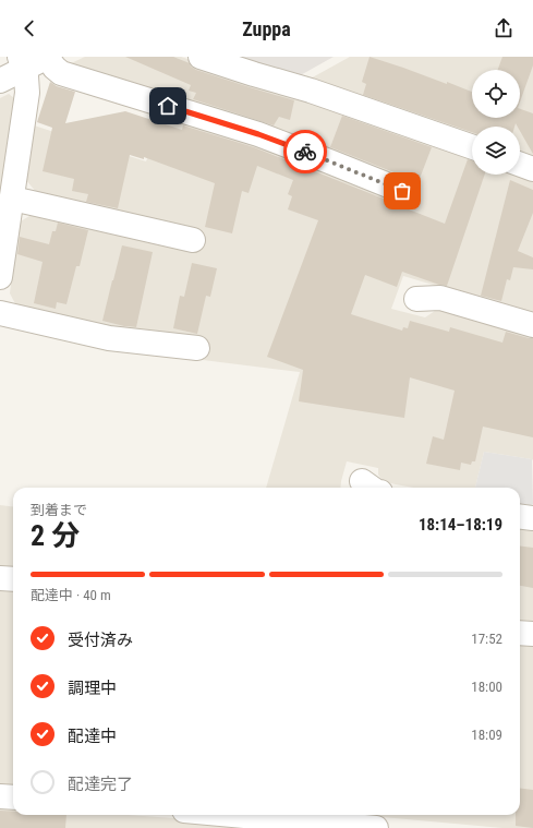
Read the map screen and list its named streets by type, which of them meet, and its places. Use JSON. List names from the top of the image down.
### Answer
{
  "page": {
    "header": "Zuppa",
    "heading": ["2 分", "到着まで", "18:14–18:19"],
    "bar": "配達中 · 40 m",
    "list": [
      ["受付済み", "17:52"],
      ["調理中", "18:00"],
      ["配達中", "18:09"],
      "配達完了"
    ]
  }
}
